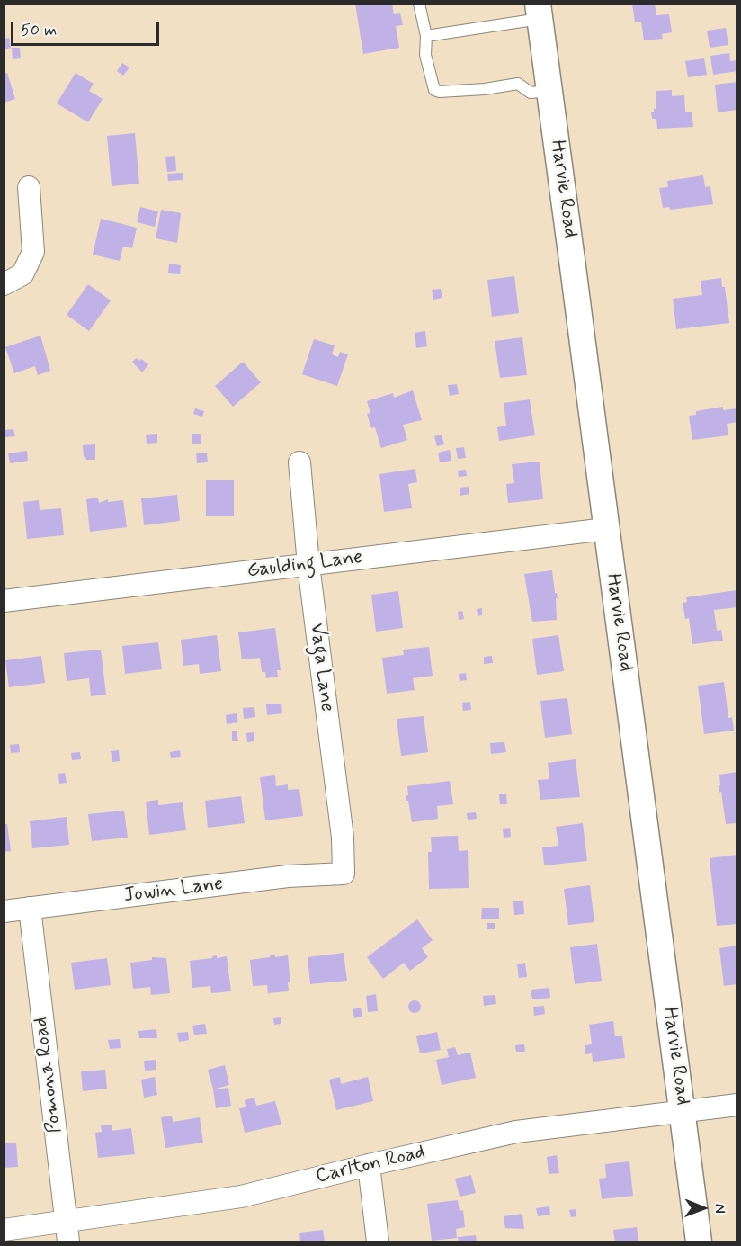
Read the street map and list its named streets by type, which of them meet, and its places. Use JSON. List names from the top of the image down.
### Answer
{
  "streets": {
    "street": [
      "Harvie Road",
      "Gaulding Lane",
      "Vaga Lane",
      "Jowin Lane",
      "Pomona Road",
      "Carlton Road"
    ]
  },
  "crossings": [
    ["Harvie Road", "Gaulding Lane"],
    ["Harvie Road", "Carlton Road"],
    ["Gaulding Lane", "Vaga Lane"],
    ["Vaga Lane", "Jowin Lane"],
    ["Jowin Lane", "Pomona Road"],
    ["Pomona Road", "Carlton Road"]
  ],
  "scale_bar": "50 m",
  "north": "right"
}
